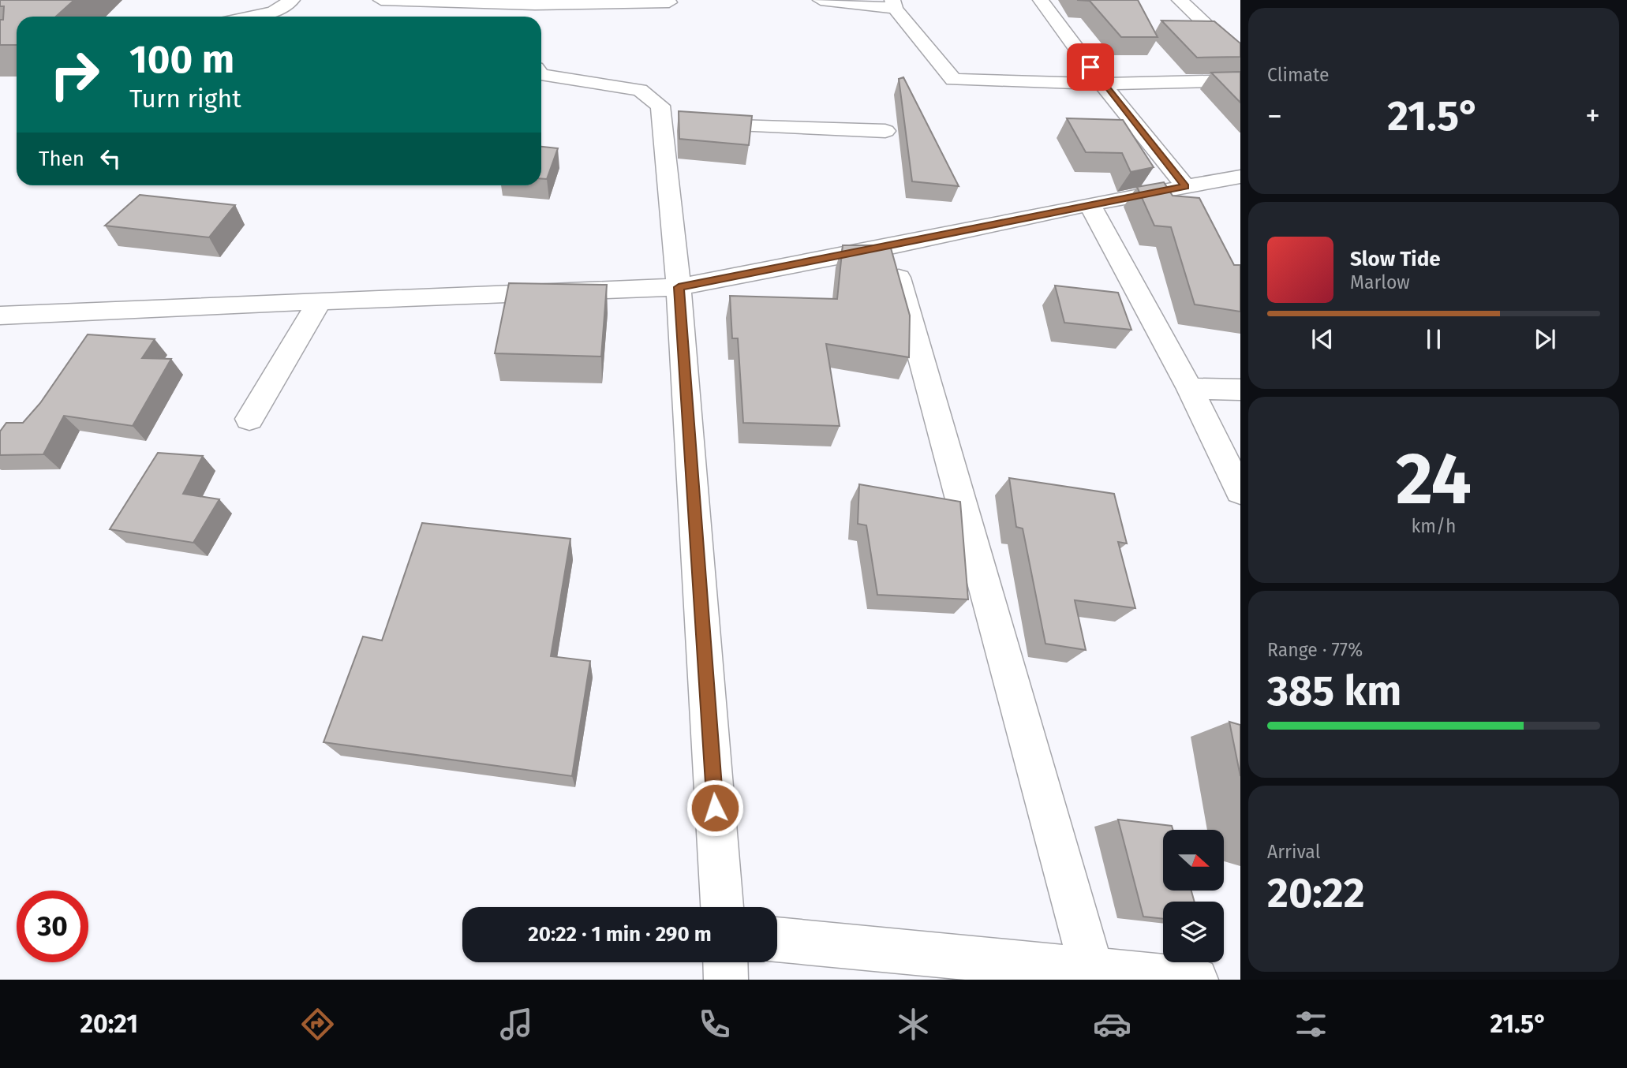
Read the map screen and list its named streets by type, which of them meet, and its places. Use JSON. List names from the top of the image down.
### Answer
{
  "north": "right",
  "page": {
    "tile": [
      "Climate",
      ["24", "km/h"],
      ["Range · 77%", "385 km"],
      ["Arrival", "20:22"]
    ],
    "turn": ["100 m", "Turn right"],
    "heat": ["−", "21.5°", "+"],
    "then": "Then",
    "song": ["Slow Tide", "Marlow"],
    "limit": "30",
    "trip": "20:22 · 1 min · 290 m",
    "tabs": ["20:21", "21.5°"]
  }
}
